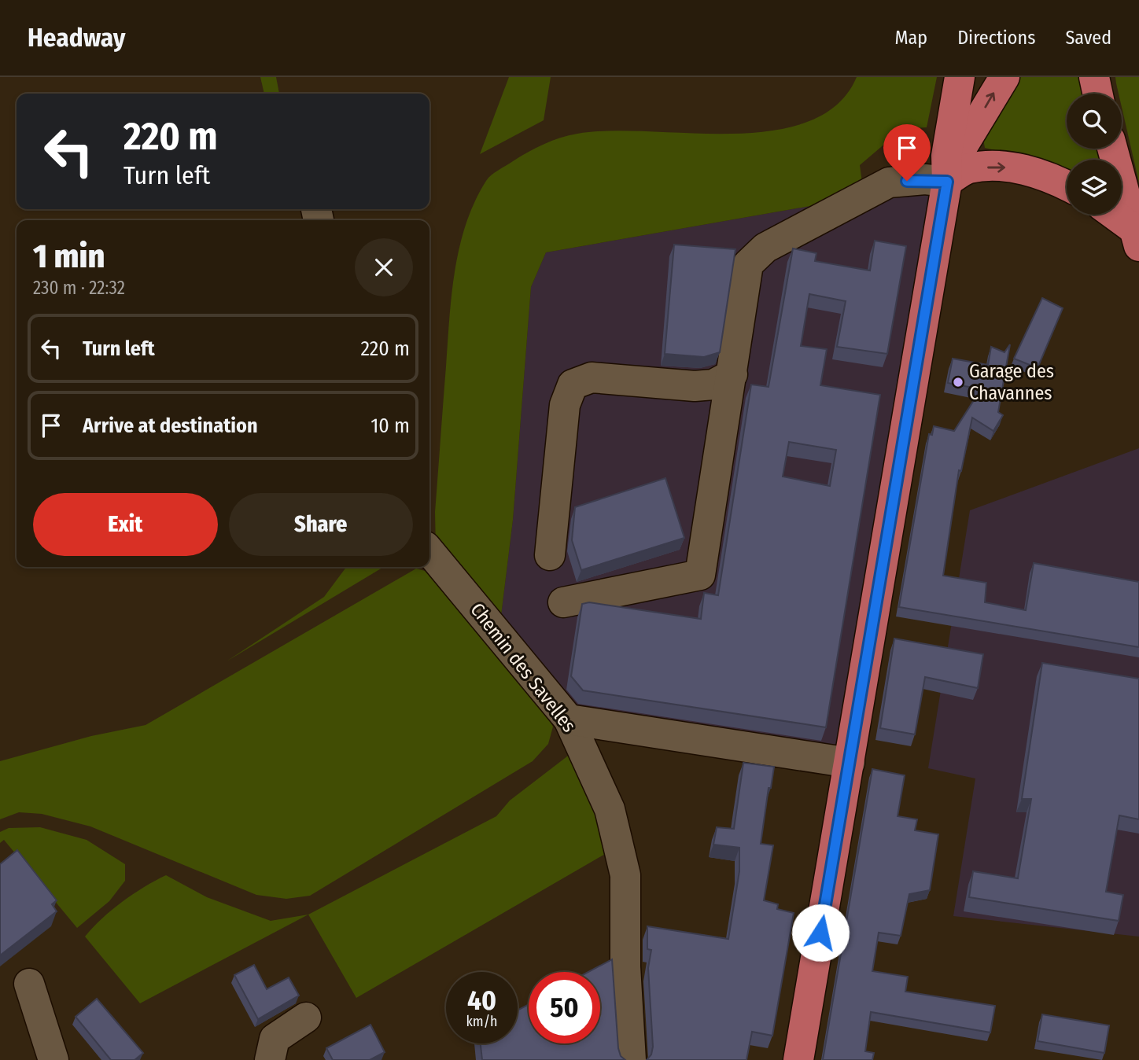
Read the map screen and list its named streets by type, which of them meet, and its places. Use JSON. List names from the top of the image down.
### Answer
{
  "streets": {
    "street": ["Chemin des Savelles"]
  },
  "places": ["Garage des Chavannes"],
  "page": {
    "header": "Headway",
    "nav": ["Map", "Directions", "Saved"],
    "turn": ["220 m", "Turn left"],
    "heading": ["1 min", "230 m · 22:32"],
    "list": [
      {
        "name": "Turn left",
        "value": "220 m"
      },
      {
        "name": "Arrive at destination",
        "value": "10 m"
      }
    ],
    "buttons": ["Exit", "Share"],
    "speed": "40 km/h",
    "limit": "50"
  }
}
